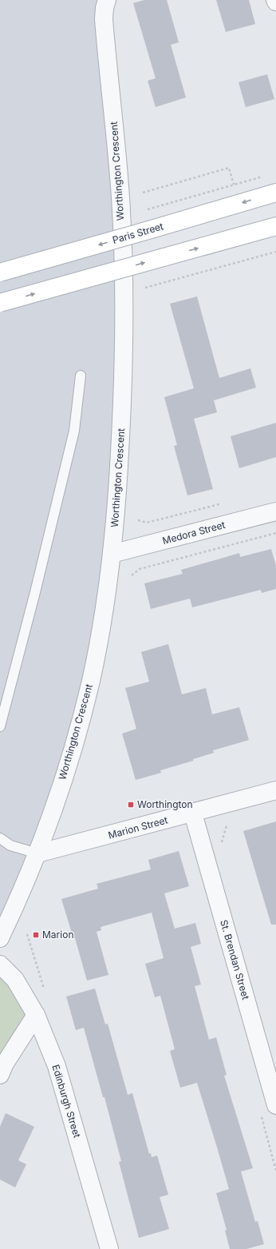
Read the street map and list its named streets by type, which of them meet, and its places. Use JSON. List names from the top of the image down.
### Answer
{
  "streets": {
    "main road": ["Paris Street"],
    "street": [
      "Worthington Crescent",
      "Medora Street",
      "Marion Street",
      "St. Brendan Street",
      "Edinburgh Street"
    ]
  },
  "crossings": [
    ["Worthington Crescent", "Medora Street"],
    ["Worthington Crescent", "Marion Street"],
    ["Marion Street", "St. Brendan Street"]
  ],
  "places": {
    "transit": ["Worthington", "Marion"]
  }
}
